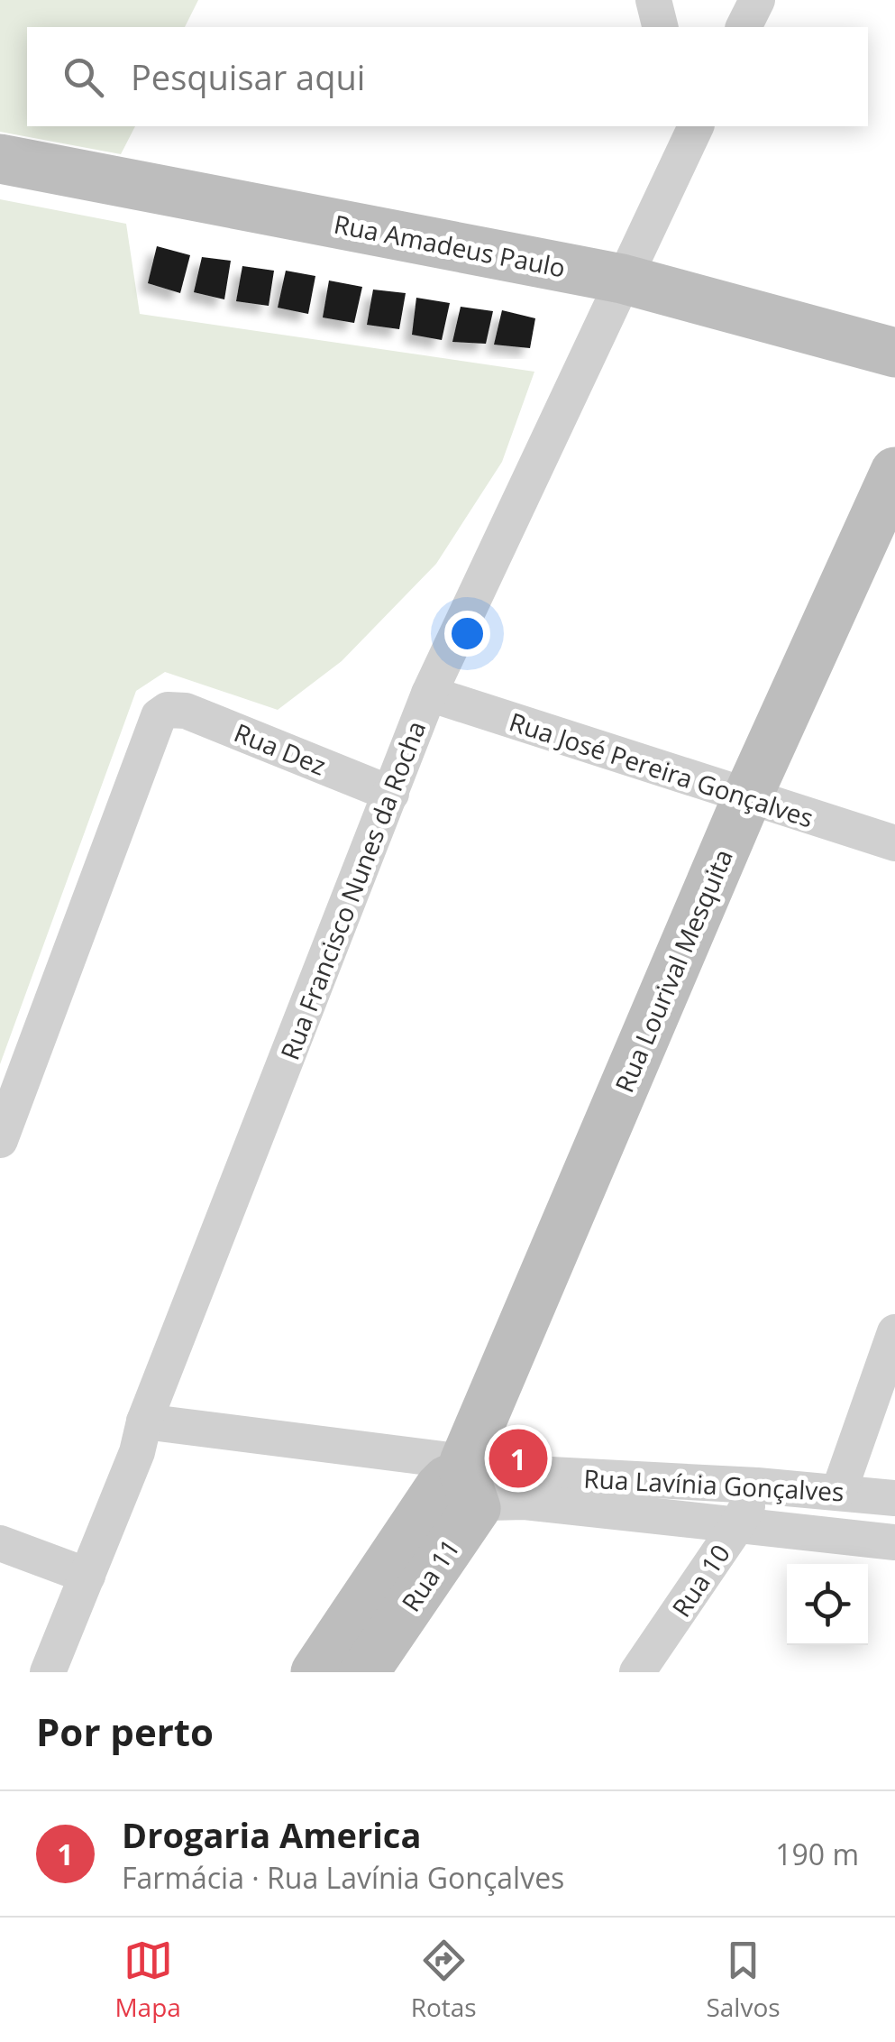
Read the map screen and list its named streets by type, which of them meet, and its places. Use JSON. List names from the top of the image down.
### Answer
{
  "streets": {
    "main road": ["Rua Amadeus Paulo", "Rua Lourival Mesquita", "Rua 11"],
    "street": [
      "Rua Dez",
      "Rua José Pereira Gonçalves",
      "Rua Francisco Nunes da Rocha",
      "Rua Lavínia Gonçalves",
      "Rua 10"
    ]
  },
  "crossings": [
    ["Rua Amadeus Paulo", "Rua Francisco Nunes da Rocha"],
    ["Rua Dez", "Rua Francisco Nunes da Rocha"],
    ["Rua José Pereira Gonçalves", "Rua Francisco Nunes da Rocha"],
    ["Rua José Pereira Gonçalves", "Rua Lourival Mesquita"],
    ["Rua Francisco Nunes da Rocha", "Rua Lavínia Gonçalves"],
    ["Rua Lourival Mesquita", "Rua Lavínia Gonçalves"],
    ["Rua Lourival Mesquita", "Rua 11"],
    ["Rua Lavínia Gonçalves", "Rua 11"],
    ["Rua Lavínia Gonçalves", "Rua 10"]
  ],
  "page": {
    "search": "Pesquisar aqui",
    "pins": "1",
    "heading": "Por perto",
    "list": [
      {
        "mark": "1",
        "name": "Drogaria America",
        "note": "Farmácia · Rua Lavínia Gonçalves",
        "value": "190 m"
      }
    ],
    "nav": ["Mapa", "Rotas", "Salvos"]
  }
}
